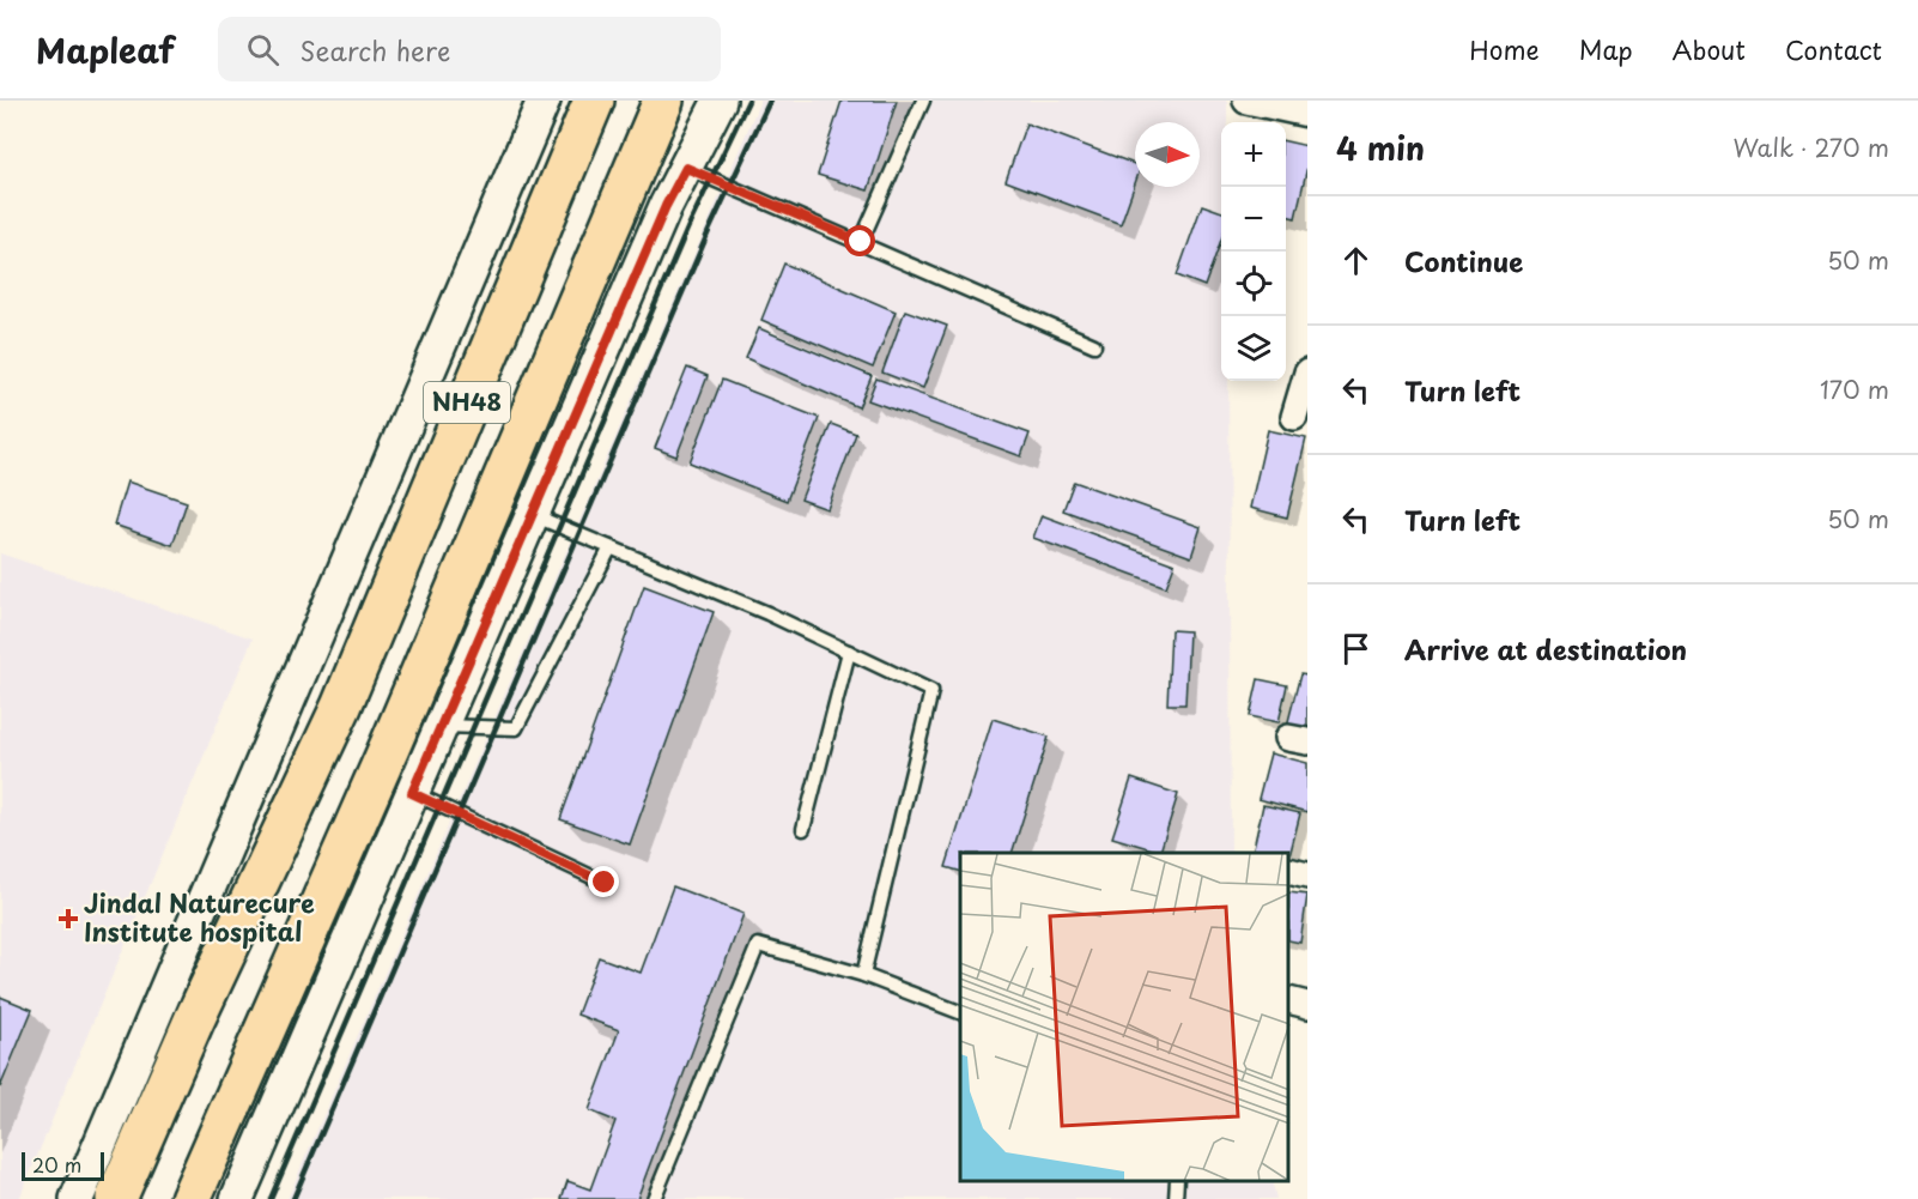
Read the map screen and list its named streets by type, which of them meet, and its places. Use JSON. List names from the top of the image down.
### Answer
{
  "streets": {
    "highway": ["NH48"]
  },
  "places": {
    "health": ["Jindal Naturecure Institute hospital"]
  },
  "scale_bar": "20 m",
  "north": "right",
  "page": {
    "header": "Mapleaf",
    "search": "Search here",
    "nav": [
      "Home",
      "Map",
      "About",
      "Contact"
    ],
    "heading": ["4 min", "Walk · 270 m"],
    "map_buttons": ["+", "−"],
    "list": [
      ["Continue", "50 m"],
      ["Turn left", "170 m"],
      ["Turn left", "50 m"],
      "Arrive at destination"
    ],
    "scale": "20 m"
  }
}
